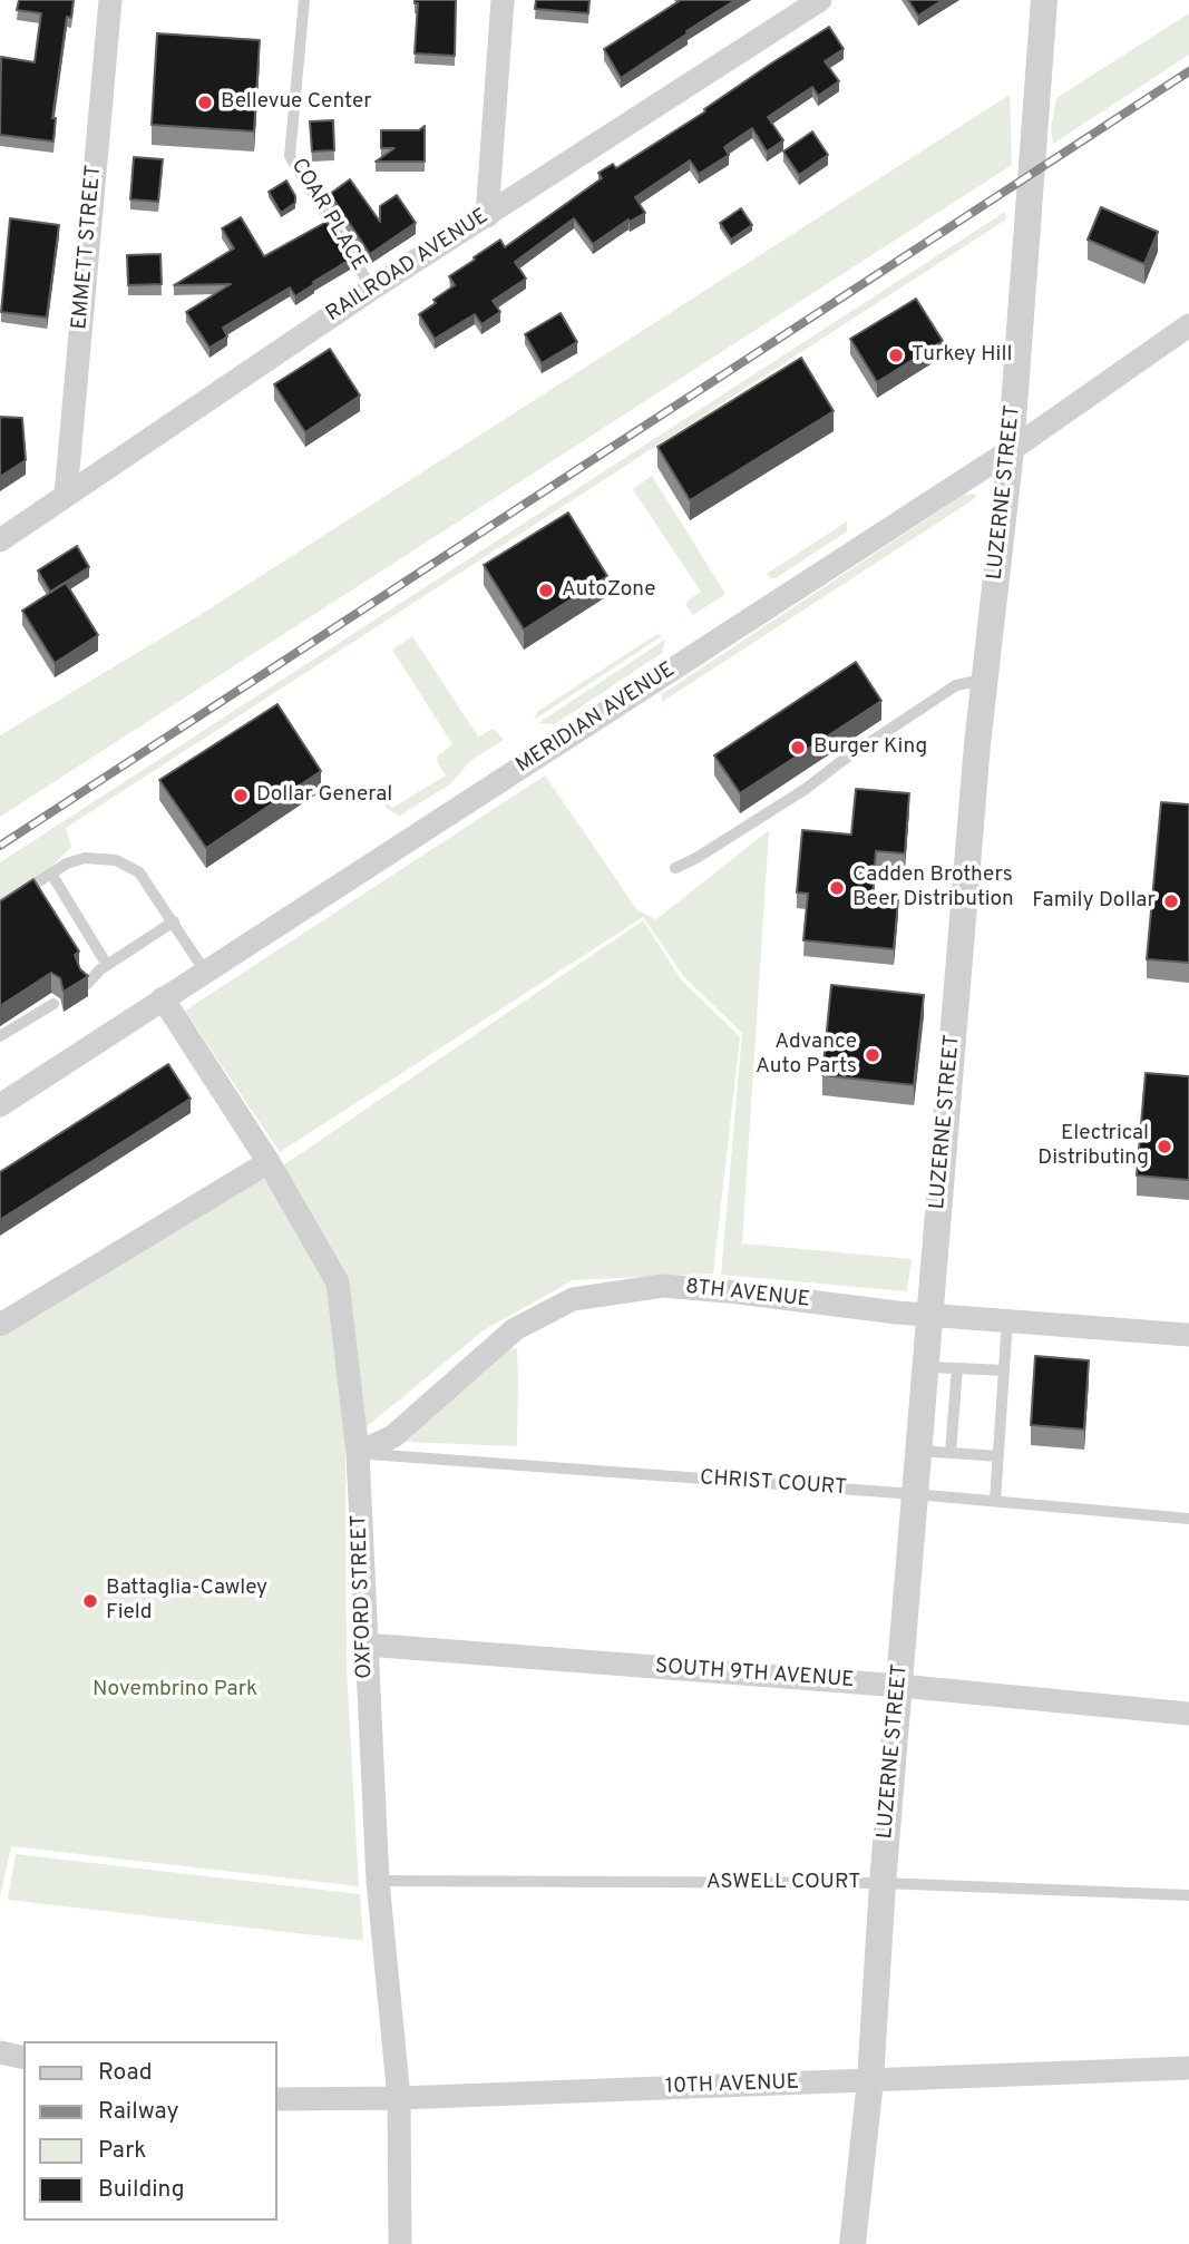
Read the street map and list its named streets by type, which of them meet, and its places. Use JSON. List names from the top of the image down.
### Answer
{
  "streets": {
    "street": [
      "EMMETT STREET",
      "RAILROAD AVENUE",
      "LUZERNE STREET",
      "MERIDIAN AVENUE",
      "8TH AVENUE",
      "OXFORD STREET",
      "SOUTH 9TH AVENUE",
      "10TH AVENUE"
    ],
    "lane": ["COAR PLACE", "CHRIST COURT", "ASWELL COURT"]
  },
  "crossings": [
    ["COAR PLACE", "RAILROAD AVENUE"],
    ["EMMETT STREET", "RAILROAD AVENUE"],
    ["LUZERNE STREET", "MERIDIAN AVENUE"],
    ["LUZERNE STREET", "8TH AVENUE"],
    ["LUZERNE STREET", "CHRIST COURT"],
    ["LUZERNE STREET", "SOUTH 9TH AVENUE"],
    ["LUZERNE STREET", "ASWELL COURT"],
    ["LUZERNE STREET", "10TH AVENUE"],
    ["MERIDIAN AVENUE", "OXFORD STREET"],
    ["8TH AVENUE", "CHRIST COURT"],
    ["8TH AVENUE", "OXFORD STREET"],
    ["CHRIST COURT", "OXFORD STREET"],
    ["OXFORD STREET", "SOUTH 9TH AVENUE"],
    ["OXFORD STREET", "ASWELL COURT"],
    ["OXFORD STREET", "10TH AVENUE"]
  ],
  "parks": ["Novembrino Park"],
  "places": [
    "Bellevue Center",
    "Turkey Hill",
    "AutoZone",
    "Burger King",
    "Dollar General",
    "Cadden Brothers Beer Distribution",
    "Family Dollar",
    "Advance Auto Parts",
    "Electrical Distributing",
    "Battaglia-Cawley Field"
  ],
  "legend": [
    "Road",
    "Railway",
    "Park",
    "Building"
  ]
}
